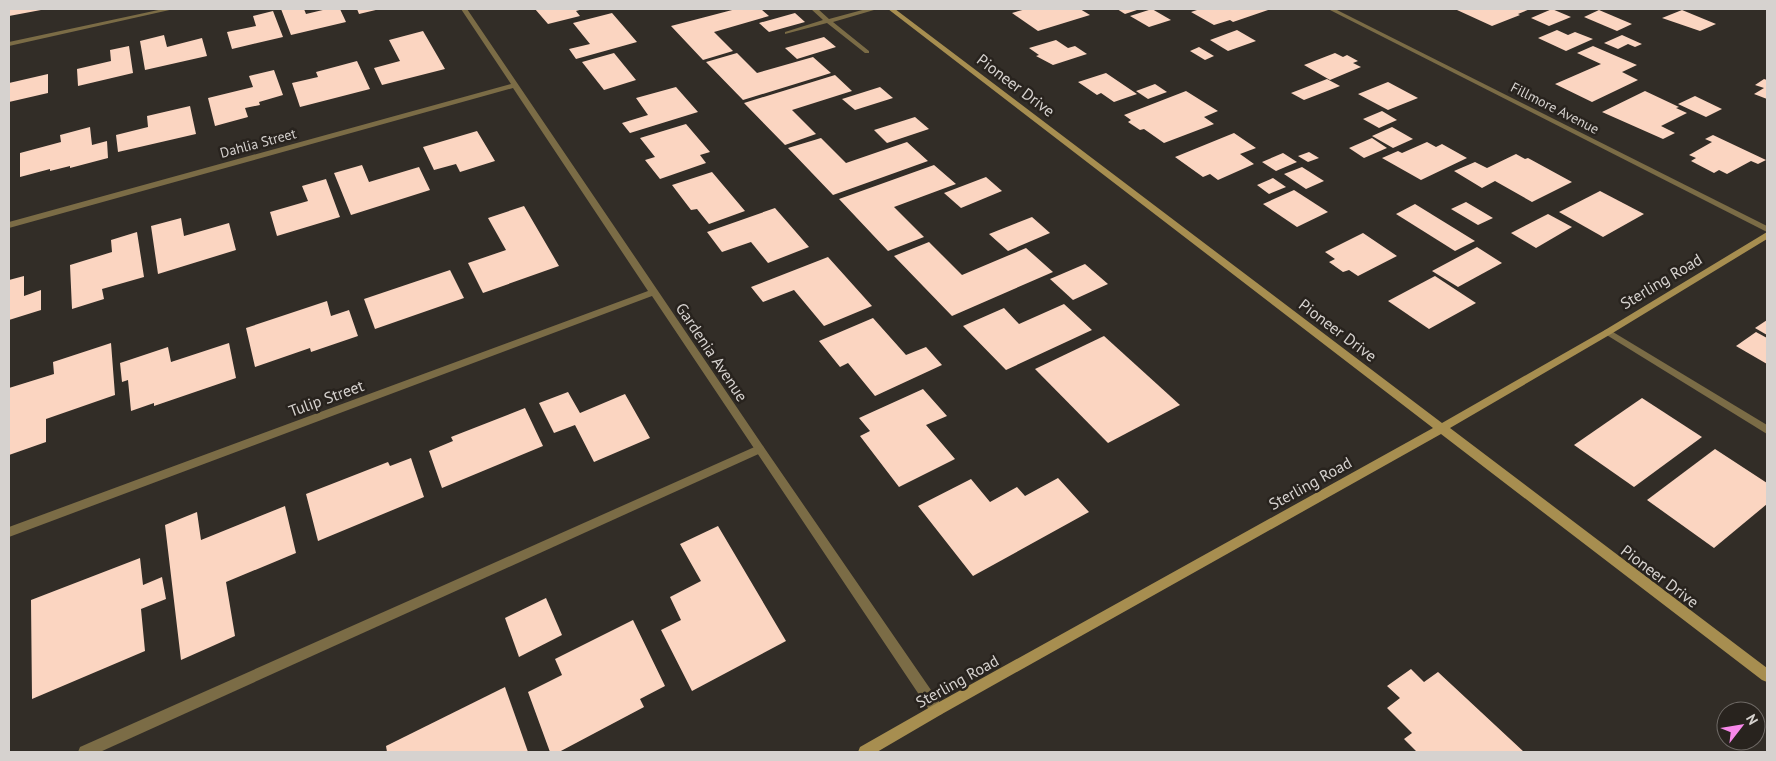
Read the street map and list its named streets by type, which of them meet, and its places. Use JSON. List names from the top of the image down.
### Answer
{
  "streets": {
    "street": [
      "Pioneer Drive",
      "Fillmore Avenue",
      "Dahlia Street",
      "Sterling Road",
      "Gardenia Avenue",
      "Tulip Street"
    ]
  },
  "crossings": [
    ["Pioneer Drive", "Sterling Road"],
    ["Dahlia Street", "Gardenia Avenue"],
    ["Sterling Road", "Gardenia Avenue"],
    ["Gardenia Avenue", "Tulip Street"]
  ],
  "north": "top right"
}
